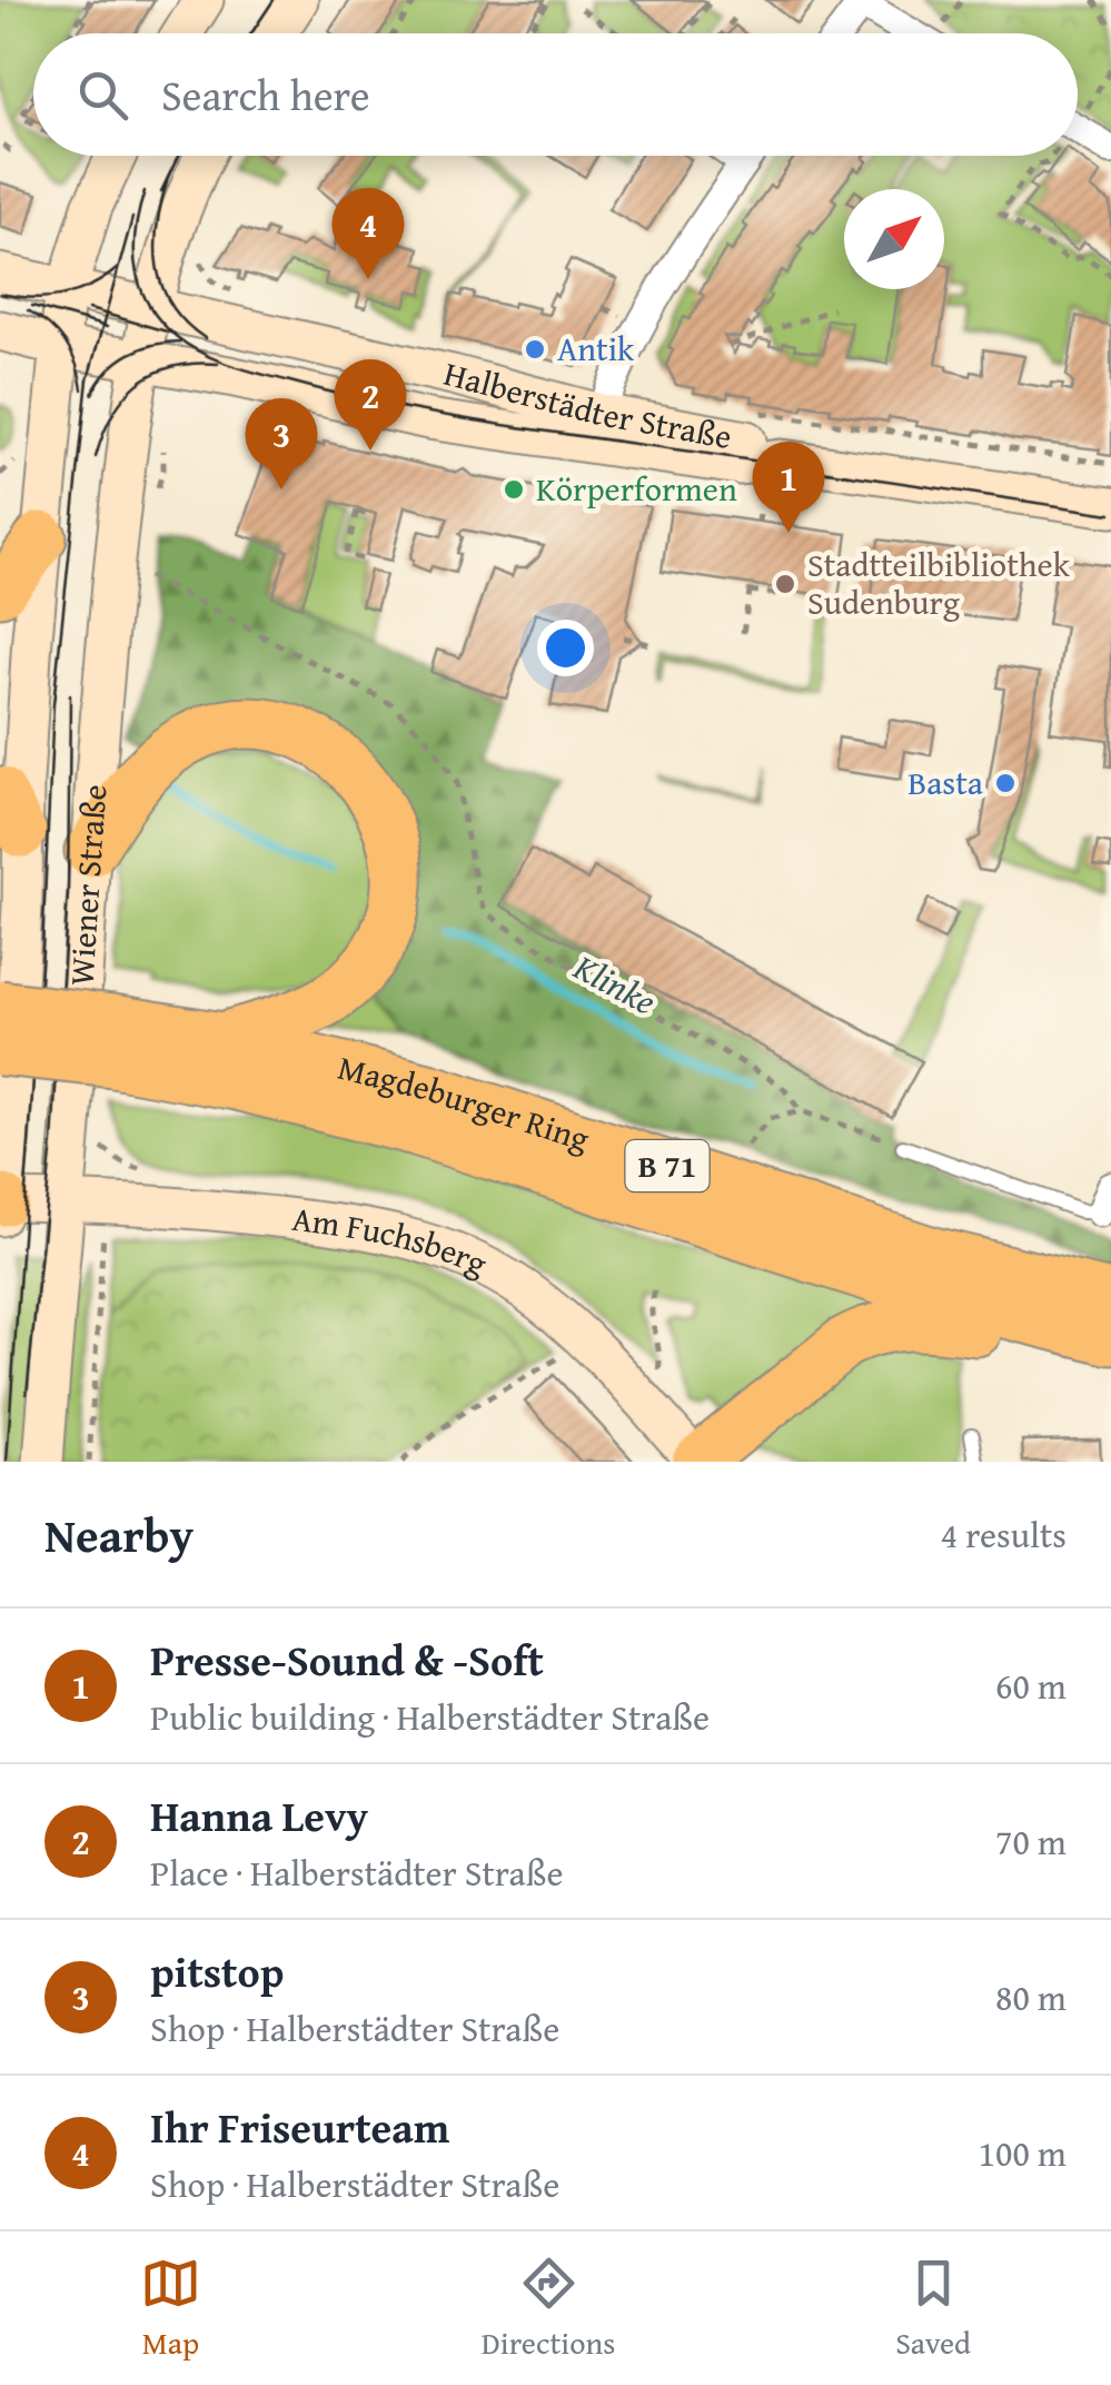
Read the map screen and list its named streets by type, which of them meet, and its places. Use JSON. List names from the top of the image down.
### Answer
{
  "streets": {
    "highway": ["Magdeburger Ring", "B 71"],
    "main road": ["Halberstädter Straße", "Wiener Straße", "Am Fuchsberg"]
  },
  "crossings": [
    ["Halberstädter Straße", "Wiener Straße"],
    ["Wiener Straße", "Am Fuchsberg"]
  ],
  "water": ["Klinke"],
  "places": [
    "Antik",
    "Körperformen",
    "Stadtteilbibliothek Sudenburg",
    "Basta"
  ],
  "north": "top right",
  "page": {
    "search": "Search here",
    "pins": [
      "4",
      "2",
      "3",
      "1"
    ],
    "heading": ["Nearby", "4 results"],
    "list": [
      {
        "mark": "1",
        "name": "Presse-Sound & -Soft",
        "note": "Public building · Halberstädter Straße",
        "value": "60 m"
      },
      {
        "mark": "2",
        "name": "Hanna Levy",
        "note": "Place · Halberstädter Straße",
        "value": "70 m"
      },
      {
        "mark": "3",
        "name": "pitstop",
        "note": "Shop · Halberstädter Straße",
        "value": "80 m"
      },
      {
        "mark": "4",
        "name": "Ihr Friseurteam",
        "note": "Shop · Halberstädter Straße",
        "value": "100 m"
      }
    ],
    "nav": ["Map", "Directions", "Saved"]
  }
}
